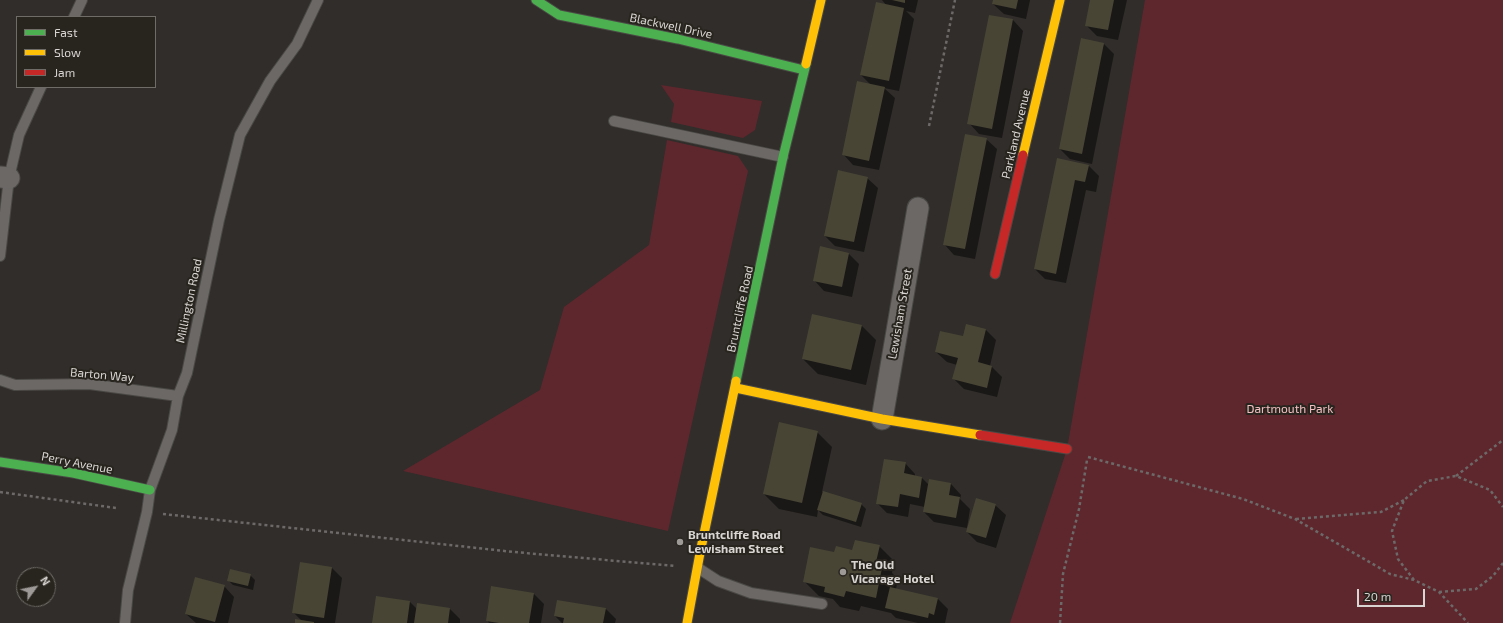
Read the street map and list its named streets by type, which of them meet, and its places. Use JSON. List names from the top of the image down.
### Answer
{
  "streets": {
    "street": [
      "Blackwell Drive",
      "Parkland Avenue",
      "Bruntcliffe Road",
      "Lewisham Street",
      "Perry Avenue"
    ],
    "lane": ["Millington Road", "Barton Way"]
  },
  "crossings": [
    ["Blackwell Drive", "Bruntcliffe Road"],
    ["Millington Road", "Barton Way"],
    ["Millington Road", "Perry Avenue"]
  ],
  "parks": ["Dartmouth Park"],
  "places": ["Bruntcliffe Road Lewisham Street", "The Old Vicarage Hotel"],
  "legend": ["Fast", "Slow", "Jam"],
  "scale_bar": "20 m",
  "north": "top right"
}
